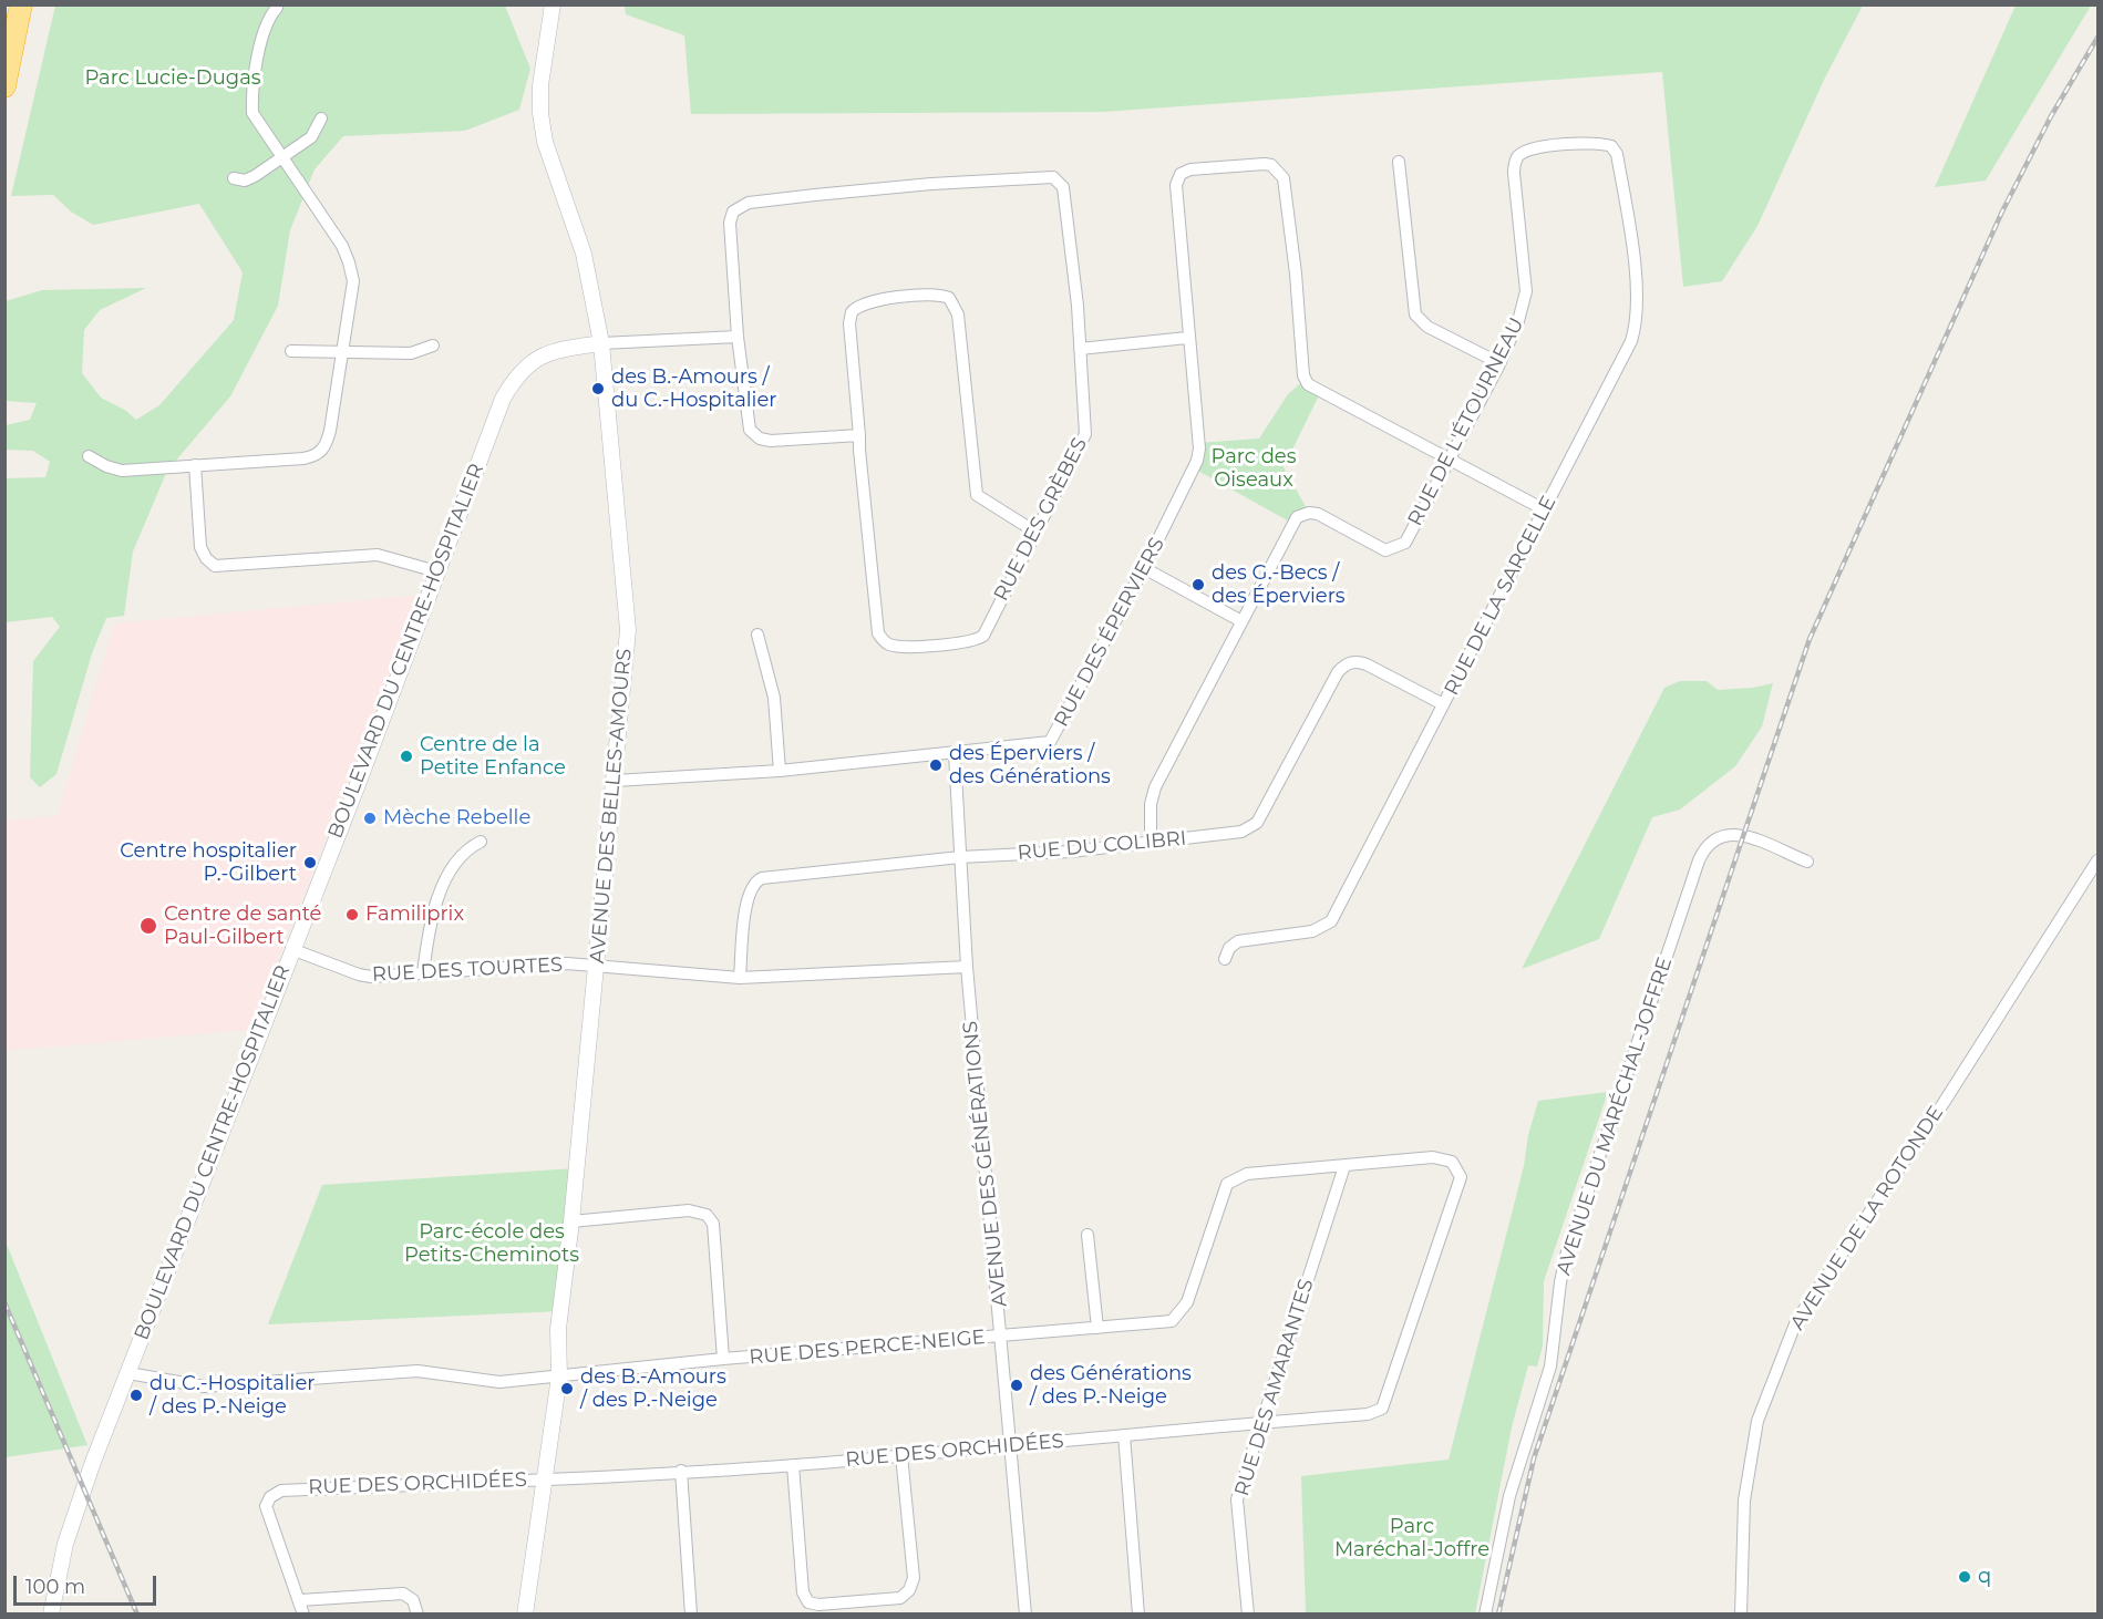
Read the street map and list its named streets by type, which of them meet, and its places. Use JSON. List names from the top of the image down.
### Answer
{
  "streets": {
    "street": [
      "RUE DE L'ÉTOURNEAU",
      "RUE DES GRÈBES",
      "RUE DE LA SARCELLE",
      "RUE DES ÉPERVIERS",
      "BOULEVARD DU CENTRE-HOSPITALIER",
      "AVENUE DES BELLES-AMOURS",
      "RUE DU COLIBRI",
      "RUE DES TOURTES",
      "AVENUE DU MARÉCHAL-JOFFRE",
      "AVENUE DES GÉNÉRATIONS",
      "AVENUE DE LA ROTONDE",
      "RUE DES PERCE-NEIGE",
      "RUE DES AMARANTES",
      "RUE DES ORCHIDÉES"
    ]
  },
  "crossings": [
    ["RUE DE L'ÉTOURNEAU", "RUE DE LA SARCELLE"],
    ["RUE DE L'ÉTOURNEAU", "RUE DES ÉPERVIERS"],
    ["RUE DE L'ÉTOURNEAU", "RUE DU COLIBRI"],
    ["RUE DE LA SARCELLE", "RUE DU COLIBRI"],
    ["RUE DES ÉPERVIERS", "AVENUE DES BELLES-AMOURS"],
    ["RUE DES ÉPERVIERS", "AVENUE DES GÉNÉRATIONS"],
    ["BOULEVARD DU CENTRE-HOSPITALIER", "AVENUE DES BELLES-AMOURS"],
    ["BOULEVARD DU CENTRE-HOSPITALIER", "RUE DES TOURTES"],
    ["BOULEVARD DU CENTRE-HOSPITALIER", "RUE DES PERCE-NEIGE"],
    ["AVENUE DES BELLES-AMOURS", "RUE DES TOURTES"],
    ["AVENUE DES BELLES-AMOURS", "RUE DES PERCE-NEIGE"],
    ["AVENUE DES BELLES-AMOURS", "RUE DES ORCHIDÉES"],
    ["RUE DU COLIBRI", "RUE DES TOURTES"],
    ["RUE DU COLIBRI", "AVENUE DES GÉNÉRATIONS"],
    ["RUE DES TOURTES", "AVENUE DES GÉNÉRATIONS"],
    ["AVENUE DES GÉNÉRATIONS", "RUE DES PERCE-NEIGE"],
    ["AVENUE DES GÉNÉRATIONS", "RUE DES ORCHIDÉES"],
    ["RUE DES PERCE-NEIGE", "RUE DES AMARANTES"],
    ["RUE DES PERCE-NEIGE", "RUE DES ORCHIDÉES"],
    ["RUE DES AMARANTES", "RUE DES ORCHIDÉES"]
  ],
  "parks": [
    "Parc Lucie-Dugas",
    "Parc des Oiseaux",
    "Parc-école des Petits-Cheminots",
    "Parc Maréchal-Joffre"
  ],
  "places": [
    "des B.-Amours / du C.-Hospitalier",
    "des G.-Becs / des Éperviers",
    "Centre de la Petite Enfance",
    "des Éperviers / des Générations",
    "Mèche Rebelle",
    "Centre hospitalier P.-Gilbert",
    "Familiprix",
    "Centre de santé Paul-Gilbert",
    "des Générations / des P.-Neige",
    "des B.-Amours / des P.-Neige",
    "du C.-Hospitalier / des P.-Neige",
    "q"
  ],
  "scale_bar": "100 m"
}
